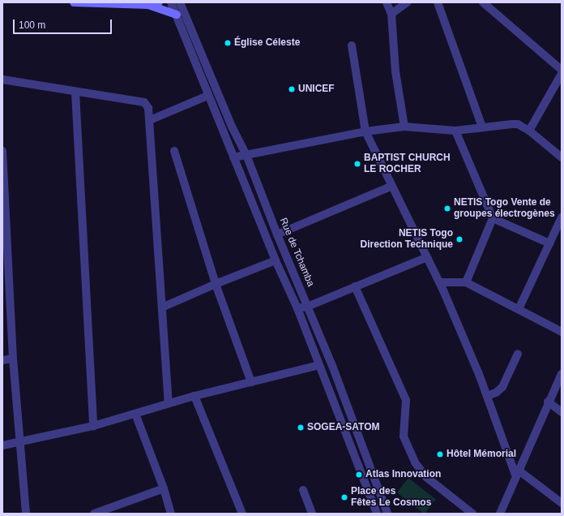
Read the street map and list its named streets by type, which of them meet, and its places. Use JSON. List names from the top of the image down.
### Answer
{
  "streets": {
    "street": ["Rue de Tchamba"]
  },
  "places": [
    "Église Céleste",
    "UNICEF",
    "BAPTIST CHURCH LE ROCHER",
    "NETIS Togo Vente de groupes électrogènes",
    "NETIS Togo Direction Technique",
    "SOGEA-SATOM",
    "Hôtel Mémorial",
    "Atlas Innovation",
    "Place des Fêtes Le Cosmos"
  ],
  "scale_bar": "100 m"
}
